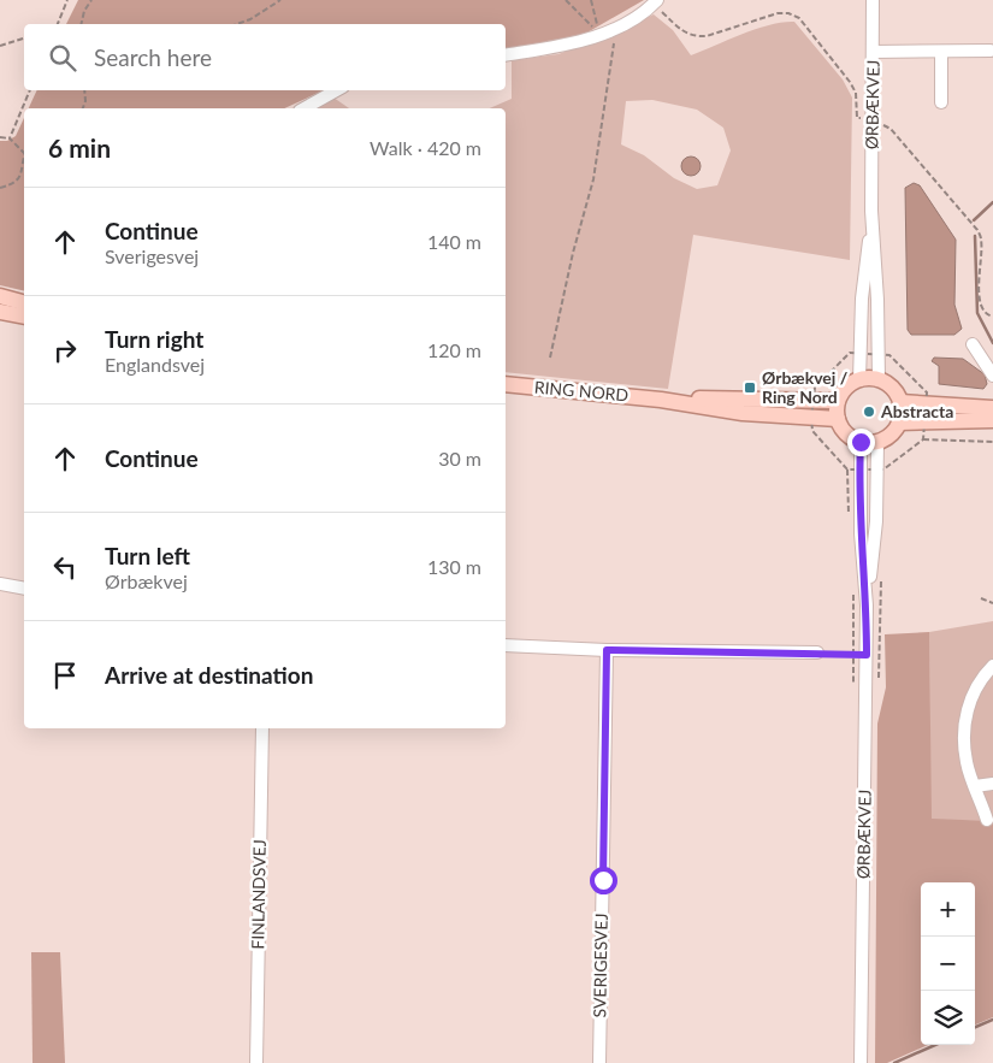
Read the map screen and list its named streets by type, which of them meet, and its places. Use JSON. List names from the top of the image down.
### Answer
{
  "streets": {
    "main road": ["RING NORD"],
    "street": ["ØRBÆKVEJ", "FINLANDSVEJ", "SVERIGESVEJ"]
  },
  "crossings": [
    ["ØRBÆKVEJ", "RING NORD"]
  ],
  "places": {
    "transit": ["Ørbækvej / Ring Nord"],
    "other": ["Abstracta"]
  },
  "page": {
    "search": "Search here",
    "heading": ["6 min", "Walk · 420 m"],
    "list": [
      ["Continue", "Sverigesvej", "140 m"],
      ["Turn right", "Englandsvej", "120 m"],
      ["Continue", "30 m"],
      ["Turn left", "Ørbækvej", "130 m"],
      "Arrive at destination"
    ],
    "map_buttons": ["+", "−"]
  }
}
